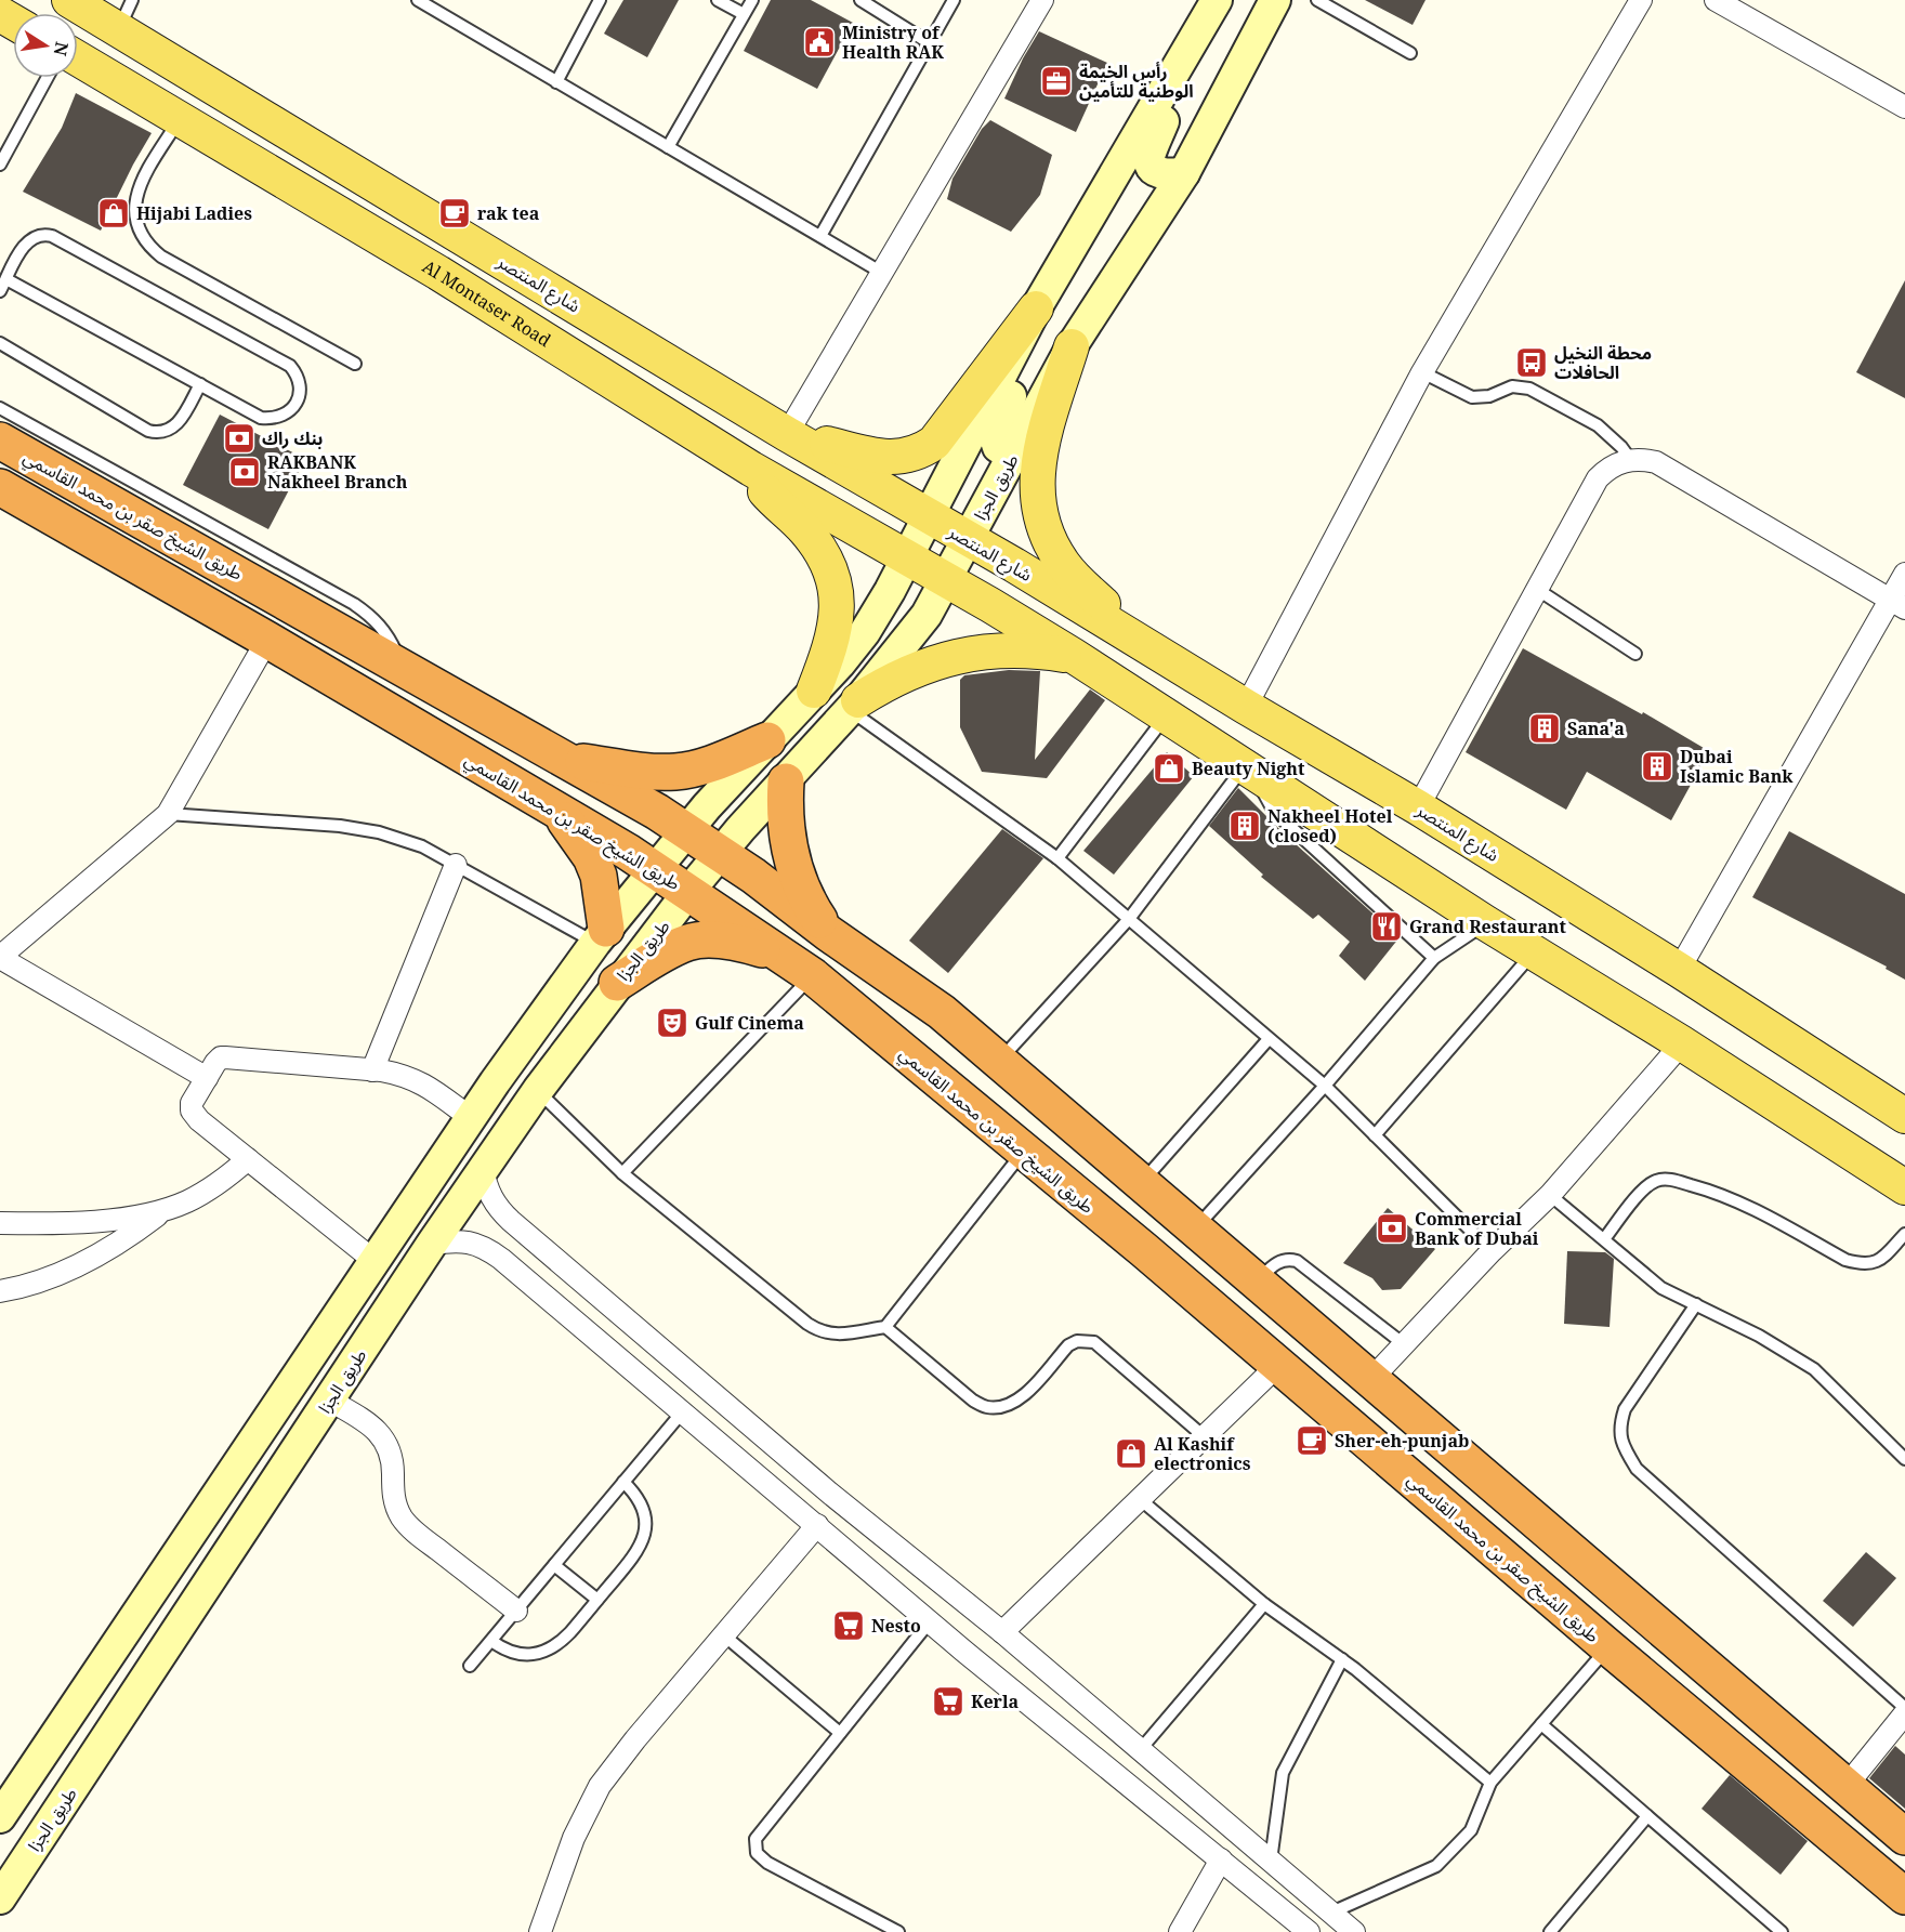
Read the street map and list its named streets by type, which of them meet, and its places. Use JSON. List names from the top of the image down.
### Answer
{
  "streets": {
    "highway": ["طريق الشيخ صقر بن محمد القاسمي"],
    "main road": ["شارع المنتصر", "Al Montaser Road", "طريق الجزا"]
  },
  "crossings": [
    ["شارع المنتصر", "طريق الجزا"],
    ["طريق الجزا", "طريق الشيخ صقر بن محمد القاسمي"]
  ],
  "places": {
    "public building": ["Ministry of Health RAK"],
    "office": ["رأس الخيمة الوطنية للتأمين"],
    "shop": ["Hijabi Ladies", "Beauty Night", "Al Kashif electronics"],
    "cafe": ["rak tea", "Sher-eh-punjab"],
    "bus stop": ["محطة النخيل الحافلات"],
    "bank": ["بنك راك", "RAKBANK Nakheel Branch", "Commercial Bank of Dubai"],
    "building": ["Sana'a", "Dubai Islamic Bank", "Nakheel Hotel (closed)"],
    "restaurant": ["Grand Restaurant"],
    "theatre": ["Gulf Cinema"],
    "supermarket": ["Nesto", "Kerla"]
  },
  "north": "right"
}
